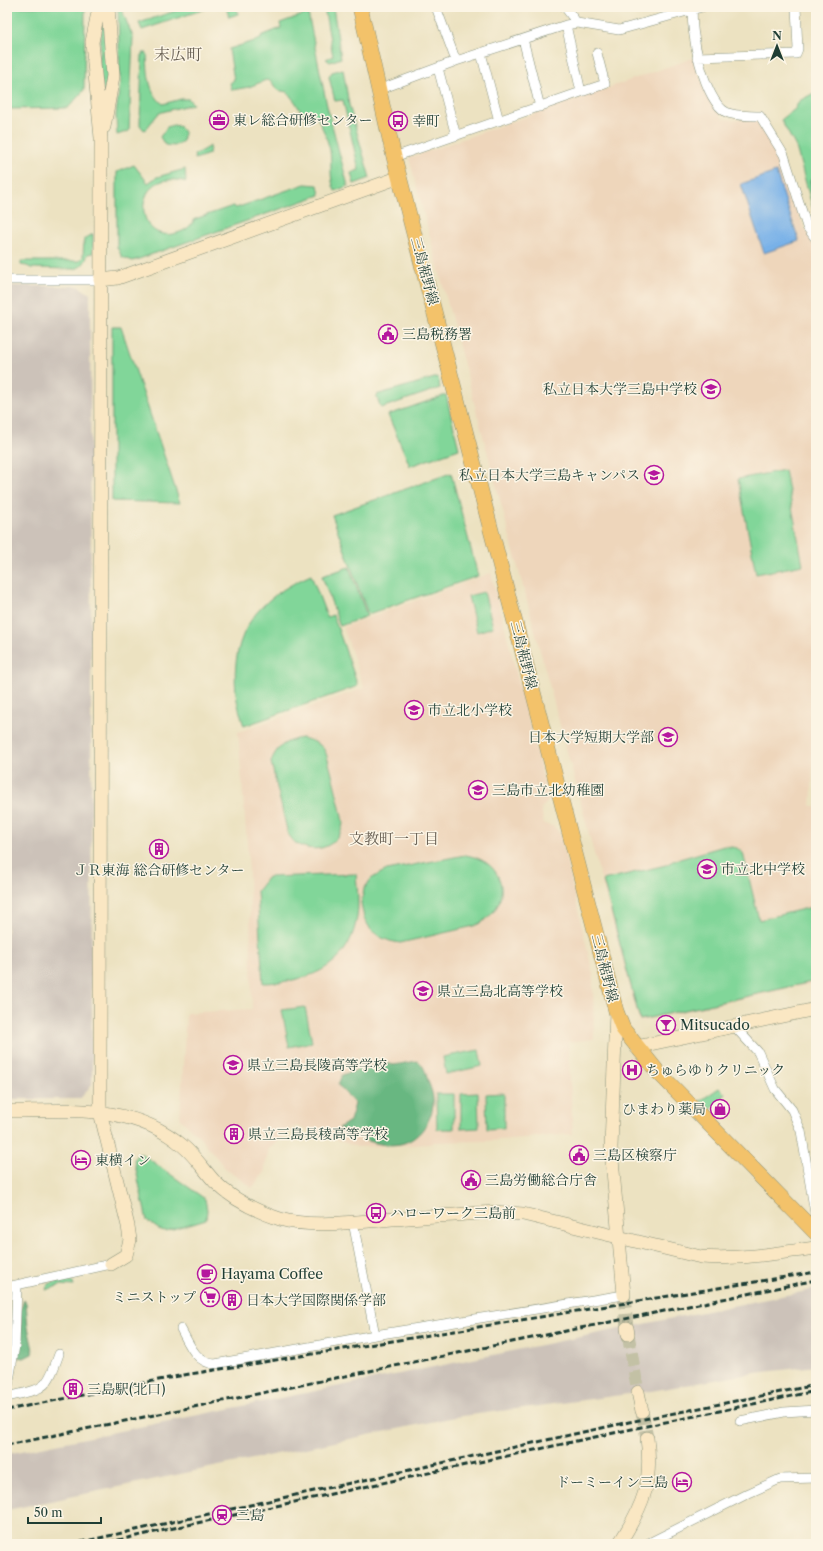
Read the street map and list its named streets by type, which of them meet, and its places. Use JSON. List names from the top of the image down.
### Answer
{
  "streets": {
    "main road": ["三島裾野線"]
  },
  "districts": ["末広町", "文教町一丁目"],
  "places": {
    "office": ["東レ総合研修センター"],
    "bus stop": ["幸町", "ハローワーク三島前"],
    "public building": ["三島税務署", "三島区検察庁", "三島労働総合庁舎"],
    "school or university": [
      "私立日本大学三島中学校",
      "私立日本大学三島キャンパス",
      "市立北小学校",
      "日本大学短期大学部",
      "三島市立北幼稚園",
      "市立北中学校",
      "県立三島北高等学校",
      "県立三島長陵高等学校"
    ],
    "building": [
      "ＪＲ東海 総合研修センター",
      "県立三島長稜高等学校",
      "日本大学国際関係学部",
      "三島駅(北口)"
    ],
    "bar": ["Mitsucado"],
    "hospital": ["ちゅらゆりクリニック"],
    "shop": ["ひまわり薬局"],
    "hotel": ["東横イン", "ドーミーイン三島"],
    "cafe": ["Hayama Coffee"],
    "supermarket": ["ミニストップ"],
    "station": ["三島"]
  },
  "scale_bar": "50 m",
  "north": "top"
}
